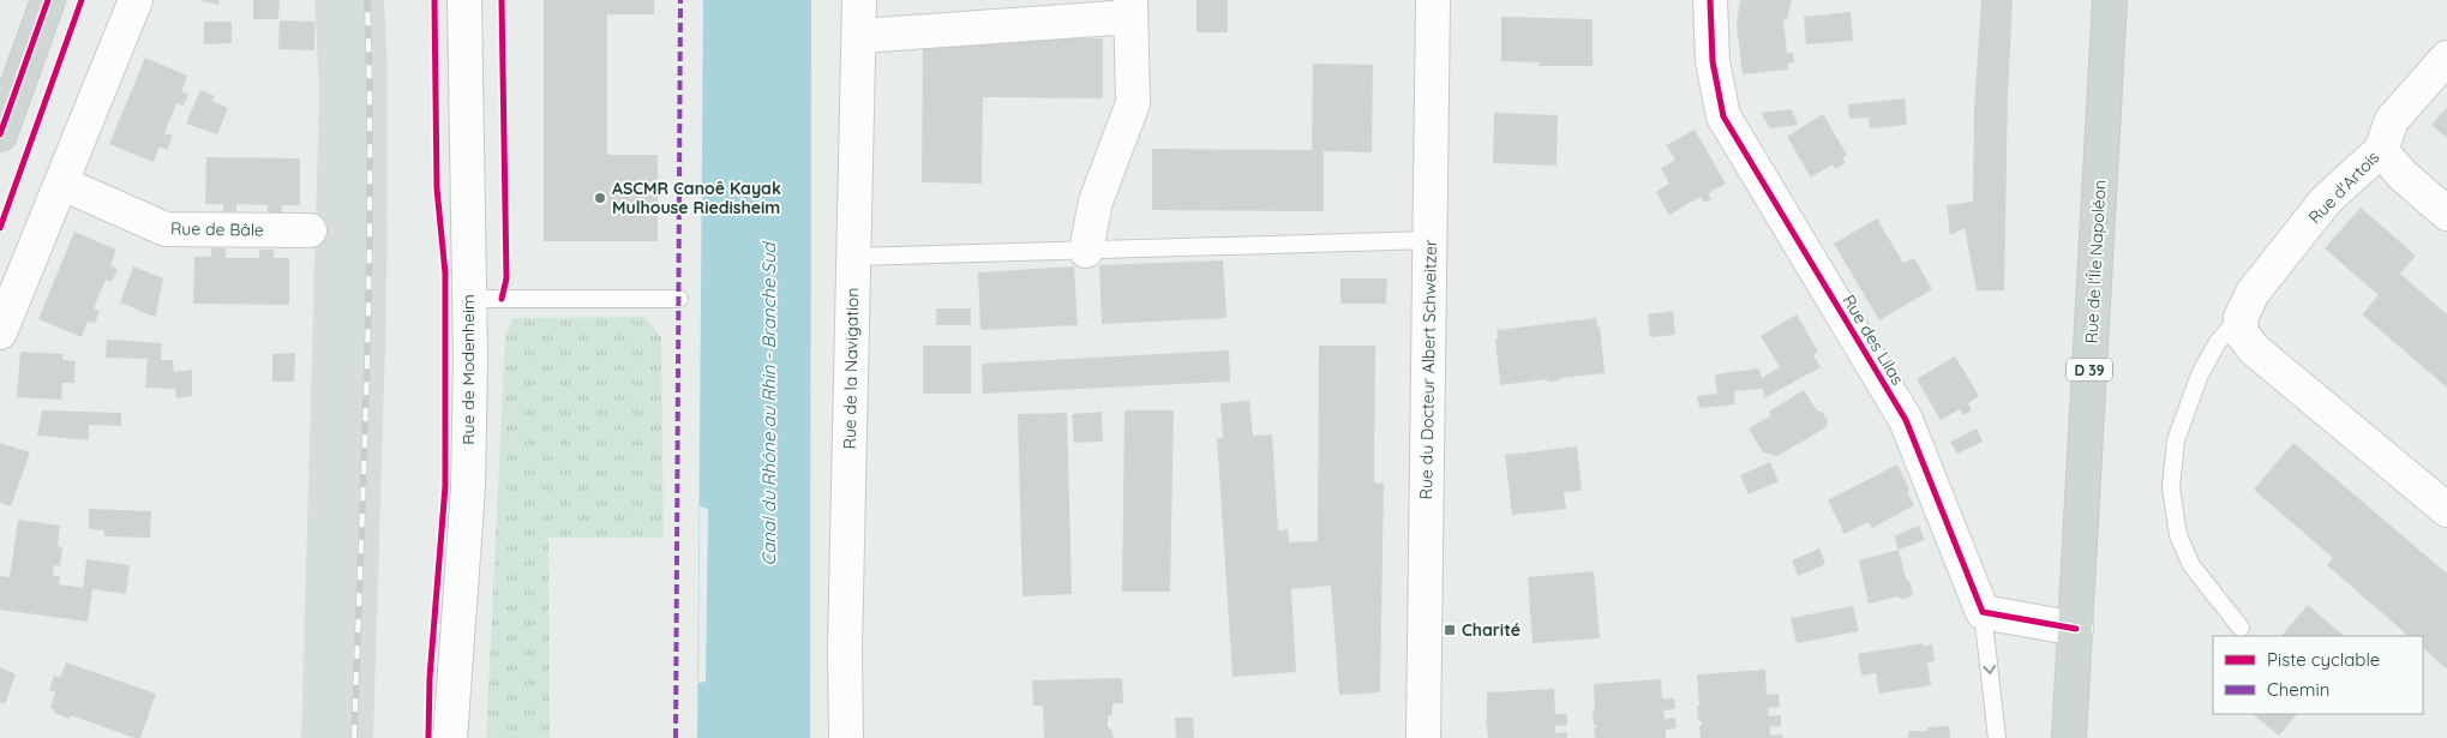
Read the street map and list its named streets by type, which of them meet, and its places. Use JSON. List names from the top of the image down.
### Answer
{
  "streets": {
    "main road": ["Rue de l'Île Napoléon", "D 39"],
    "street": [
      "Rue d'Artois",
      "Rue de Bâle",
      "Rue des Lilas",
      "Rue de la Navigation",
      "Rue de Modenheim",
      "Rue du Docteur Albert Schweitzer"
    ]
  },
  "water": ["Canal du Rhône au Rhin - Branche Sud"],
  "places": {
    "other": ["ASCMR Canoê Kayak Mulhouse Riedisheim"],
    "transit": ["Charité"]
  },
  "legend": ["Piste cyclable", "Chemin"]
}
